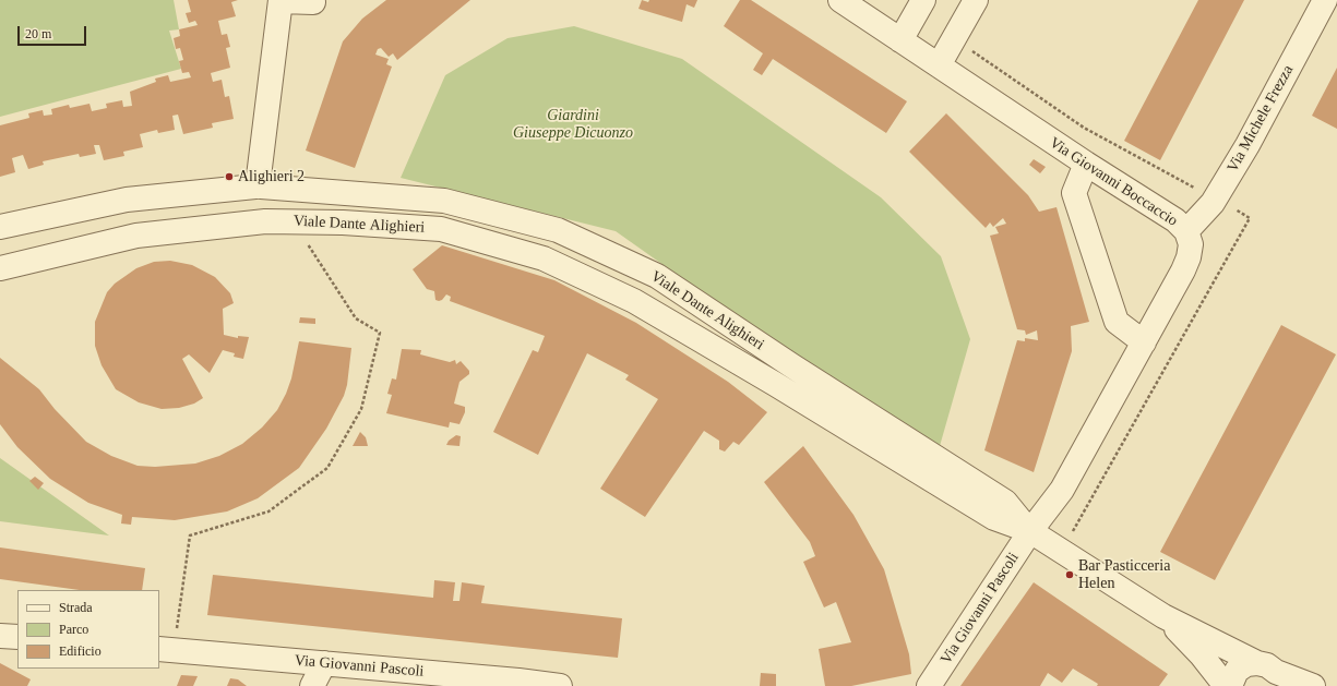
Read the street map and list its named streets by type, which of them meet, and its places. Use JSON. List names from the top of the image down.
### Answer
{
  "streets": {
    "street": [
      "Via Michele Frezza",
      "Via Giovanni Boccaccio",
      "Viale Dante Alighieri",
      "Via Giovanni Pascoli"
    ]
  },
  "crossings": [
    ["Via Michele Frezza", "Via Giovanni Boccaccio"],
    ["Via Giovanni Boccaccio", "Viale Dante Alighieri"],
    ["Via Giovanni Boccaccio", "Via Giovanni Pascoli"],
    ["Viale Dante Alighieri", "Via Giovanni Pascoli"]
  ],
  "parks": ["Giardini Giuseppe Dicuonzo"],
  "places": ["Alighieri 2", "Bar Pasticceria Helen"],
  "legend": ["Strada", "Parco", "Edificio"],
  "scale_bar": "20 m"
}
